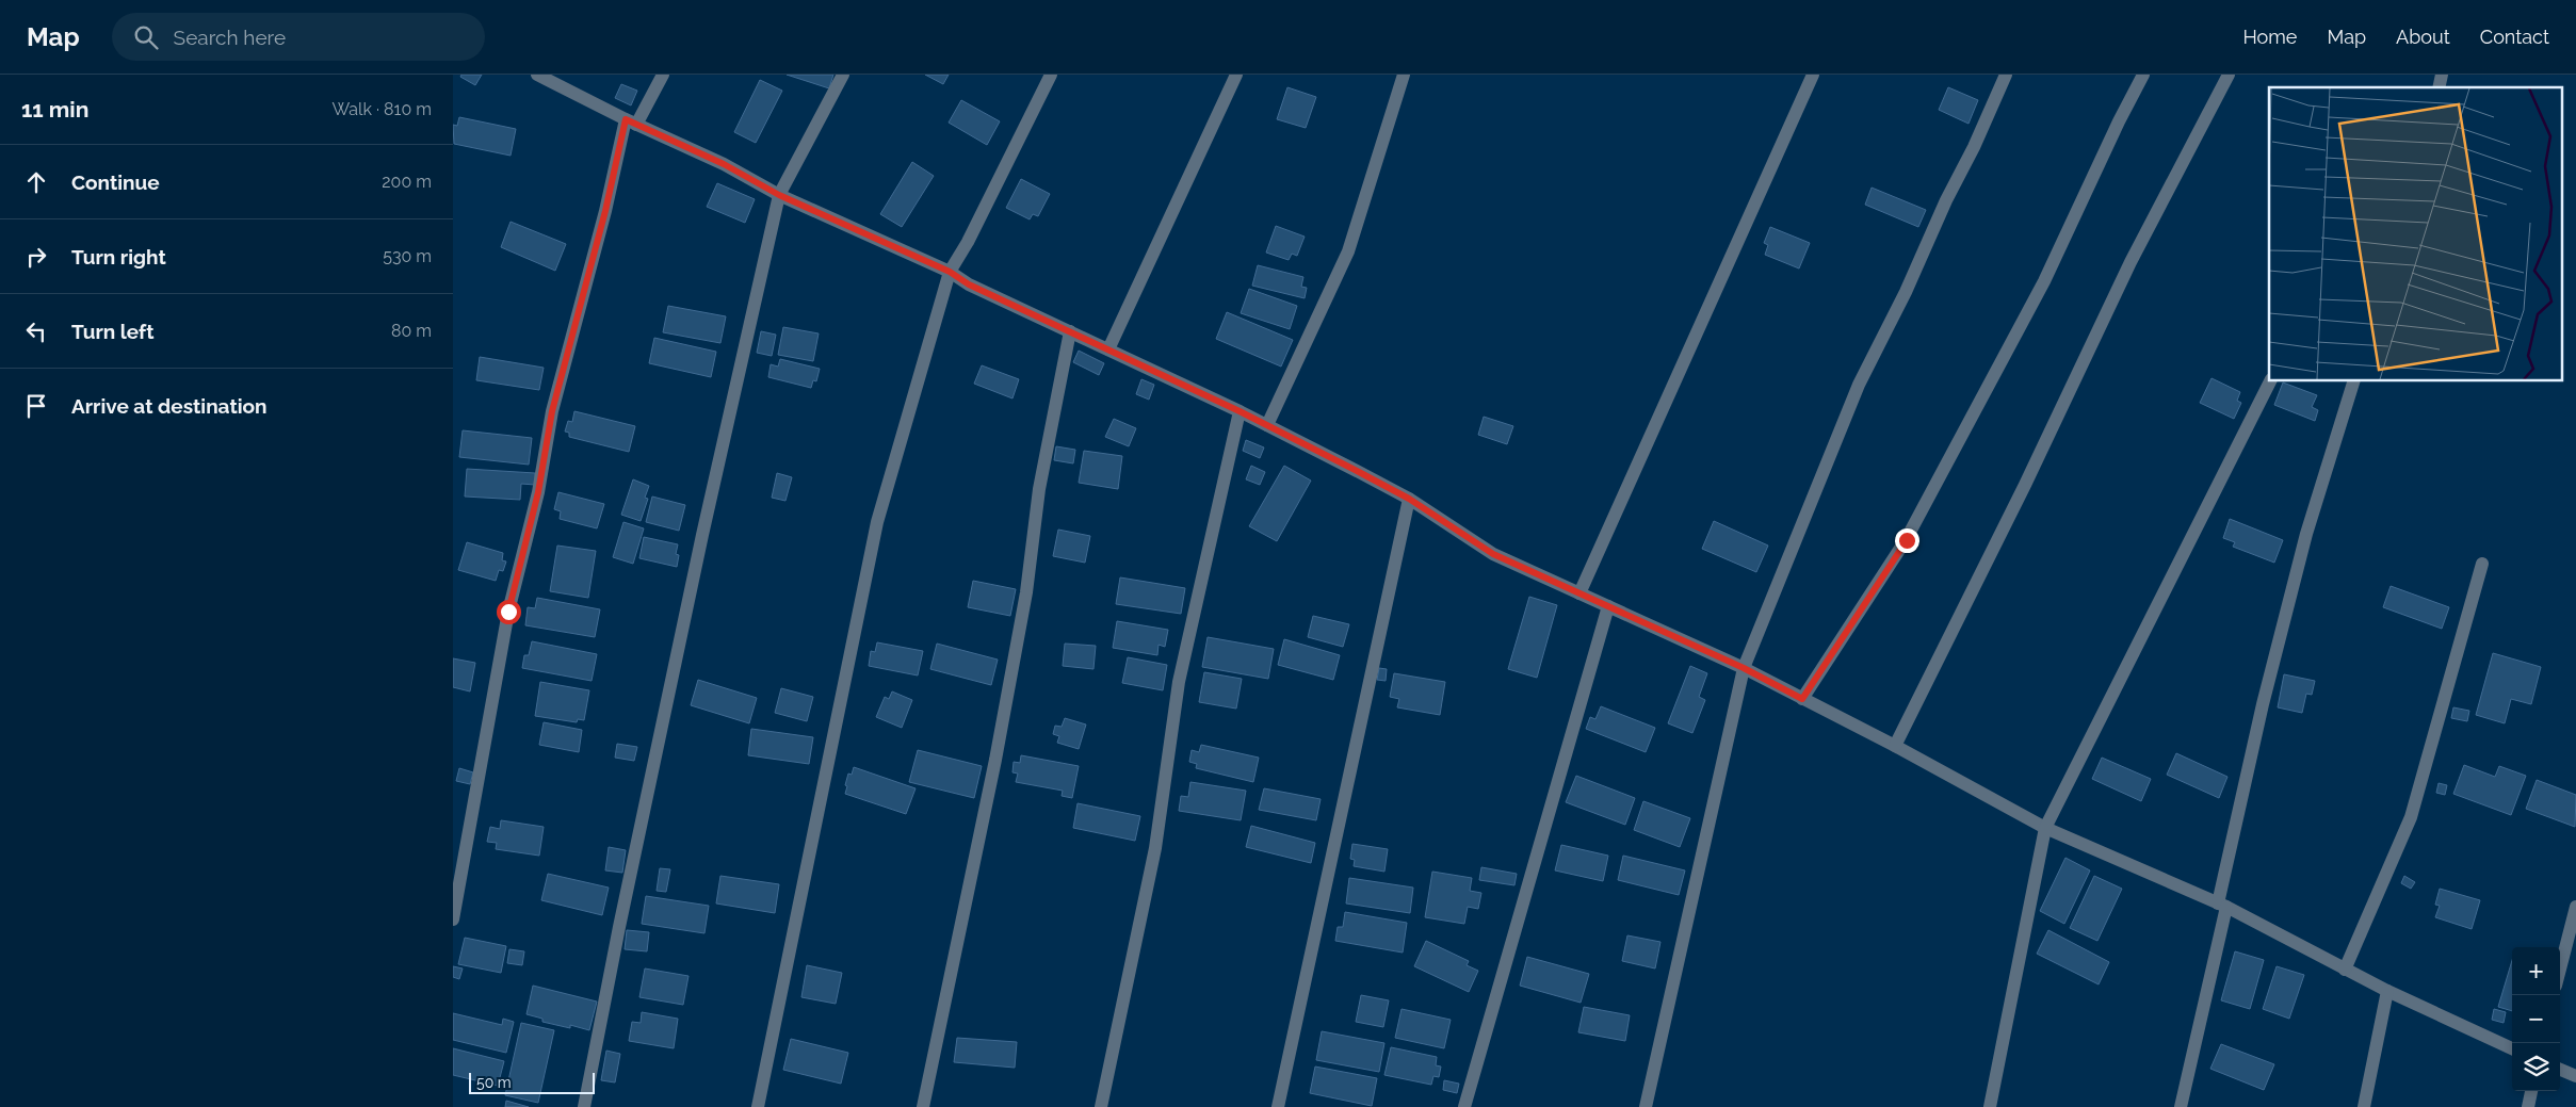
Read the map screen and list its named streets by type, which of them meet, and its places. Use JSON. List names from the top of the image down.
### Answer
{
  "scale_bar": "50 m",
  "page": {
    "header": "Map",
    "search": "Search here",
    "nav": [
      "Home",
      "Map",
      "About",
      "Contact"
    ],
    "heading": ["11 min", "Walk · 810 m"],
    "list": [
      ["Continue", "200 m"],
      ["Turn right", "530 m"],
      ["Turn left", "80 m"],
      "Arrive at destination"
    ],
    "map_buttons": ["+", "−"],
    "scale": "50 m"
  }
}
